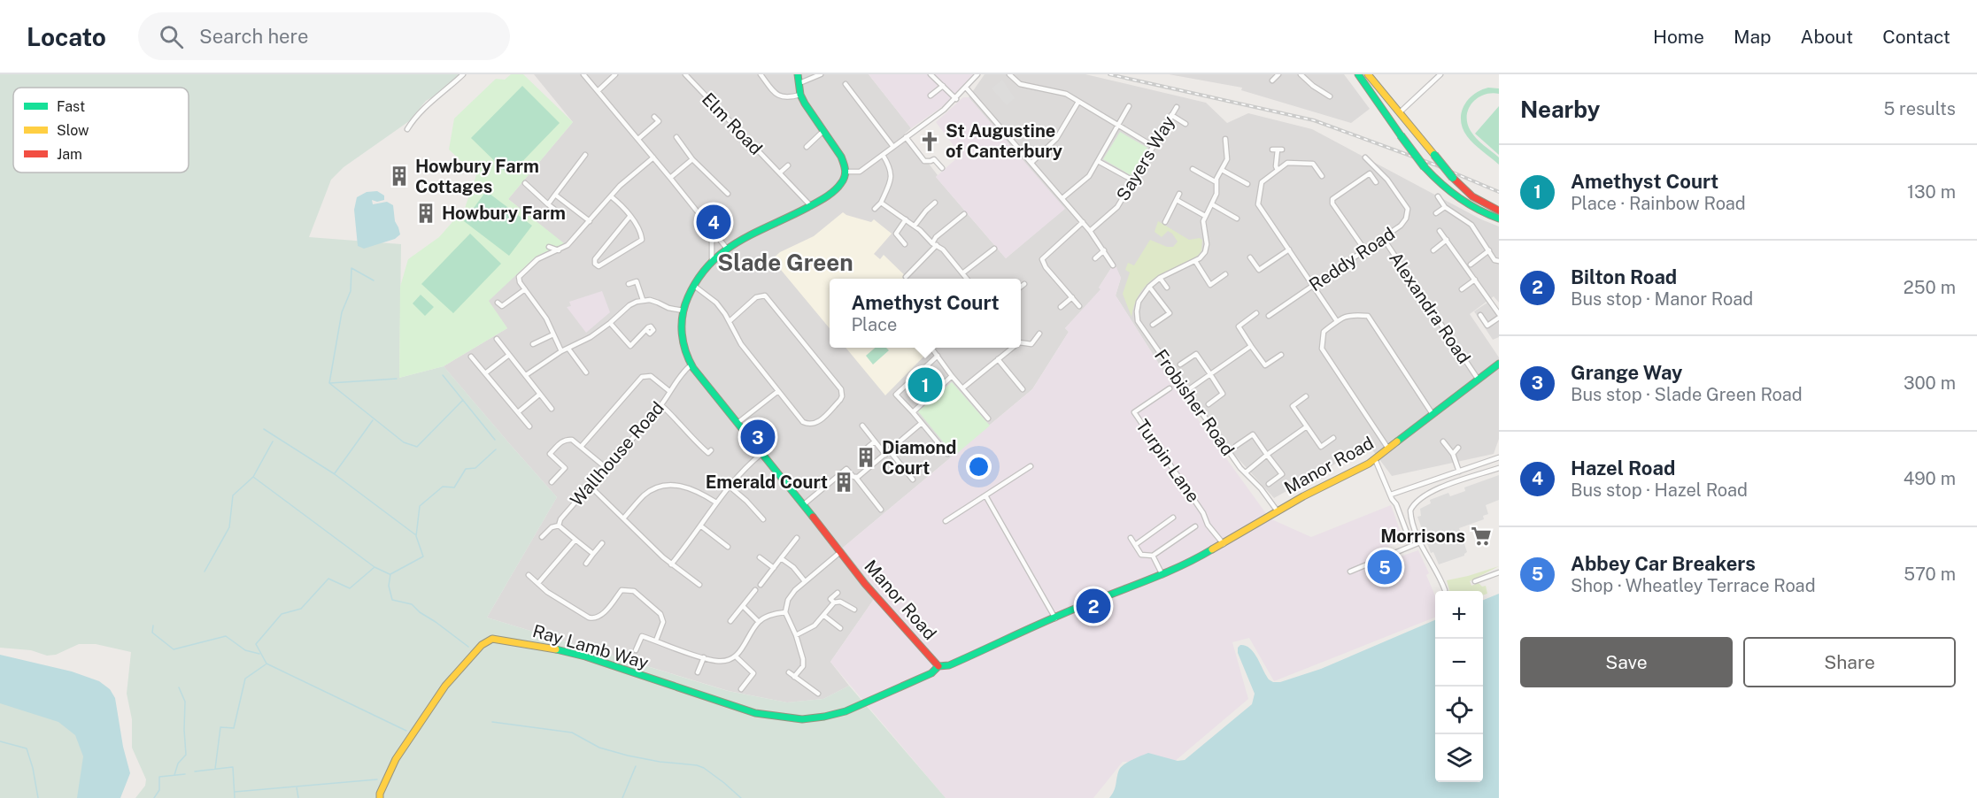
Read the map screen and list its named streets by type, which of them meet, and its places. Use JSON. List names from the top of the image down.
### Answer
{
  "streets": {
    "street": [
      "Elm Road",
      "Sayers Way",
      "Reddy Road",
      "Alexandra Road",
      "Frobisher Road",
      "Wallhouse Road",
      "Turpin Lane",
      "Manor Road",
      "Ray Lamb Way"
    ]
  },
  "crossings": [
    ["Reddy Road", "Alexandra Road"],
    ["Alexandra Road", "Manor Road"],
    ["Frobisher Road", "Manor Road"],
    ["Wallhouse Road", "Manor Road"],
    ["Turpin Lane", "Manor Road"],
    ["Manor Road", "Ray Lamb Way"]
  ],
  "districts": ["Slade Green"],
  "places": {
    "church": ["St Augustine of Canterbury"],
    "building": [
      "Howbury Farm Cottages",
      "Howbury Farm",
      "Diamond Court",
      "Emerald Court"
    ],
    "supermarket": ["Morrisons"]
  },
  "legend": ["Fast", "Slow", "Jam"],
  "page": {
    "header": "Locato",
    "search": "Search here",
    "nav": [
      "Home",
      "Map",
      "About",
      "Contact"
    ],
    "heading": ["Nearby", "5 results"],
    "list": [
      {
        "mark": "1",
        "name": "Amethyst Court",
        "note": "Place · Rainbow Road",
        "value": "130 m"
      },
      {
        "mark": "2",
        "name": "Bilton Road",
        "note": "Bus stop · Manor Road",
        "value": "250 m"
      },
      {
        "mark": "3",
        "name": "Grange Way",
        "note": "Bus stop · Slade Green Road",
        "value": "300 m"
      },
      {
        "mark": "4",
        "name": "Hazel Road",
        "note": "Bus stop · Hazel Road",
        "value": "490 m"
      },
      {
        "mark": "5",
        "name": "Abbey Car Breakers",
        "note": "Shop · Wheatley Terrace Road",
        "value": "570 m"
      }
    ],
    "pins": [
      "4",
      "1",
      "3",
      "5",
      "2"
    ],
    "popup": ["Amethyst Court", "Place"],
    "map_buttons": ["+", "−"],
    "buttons": ["Save", "Share"]
  }
}
